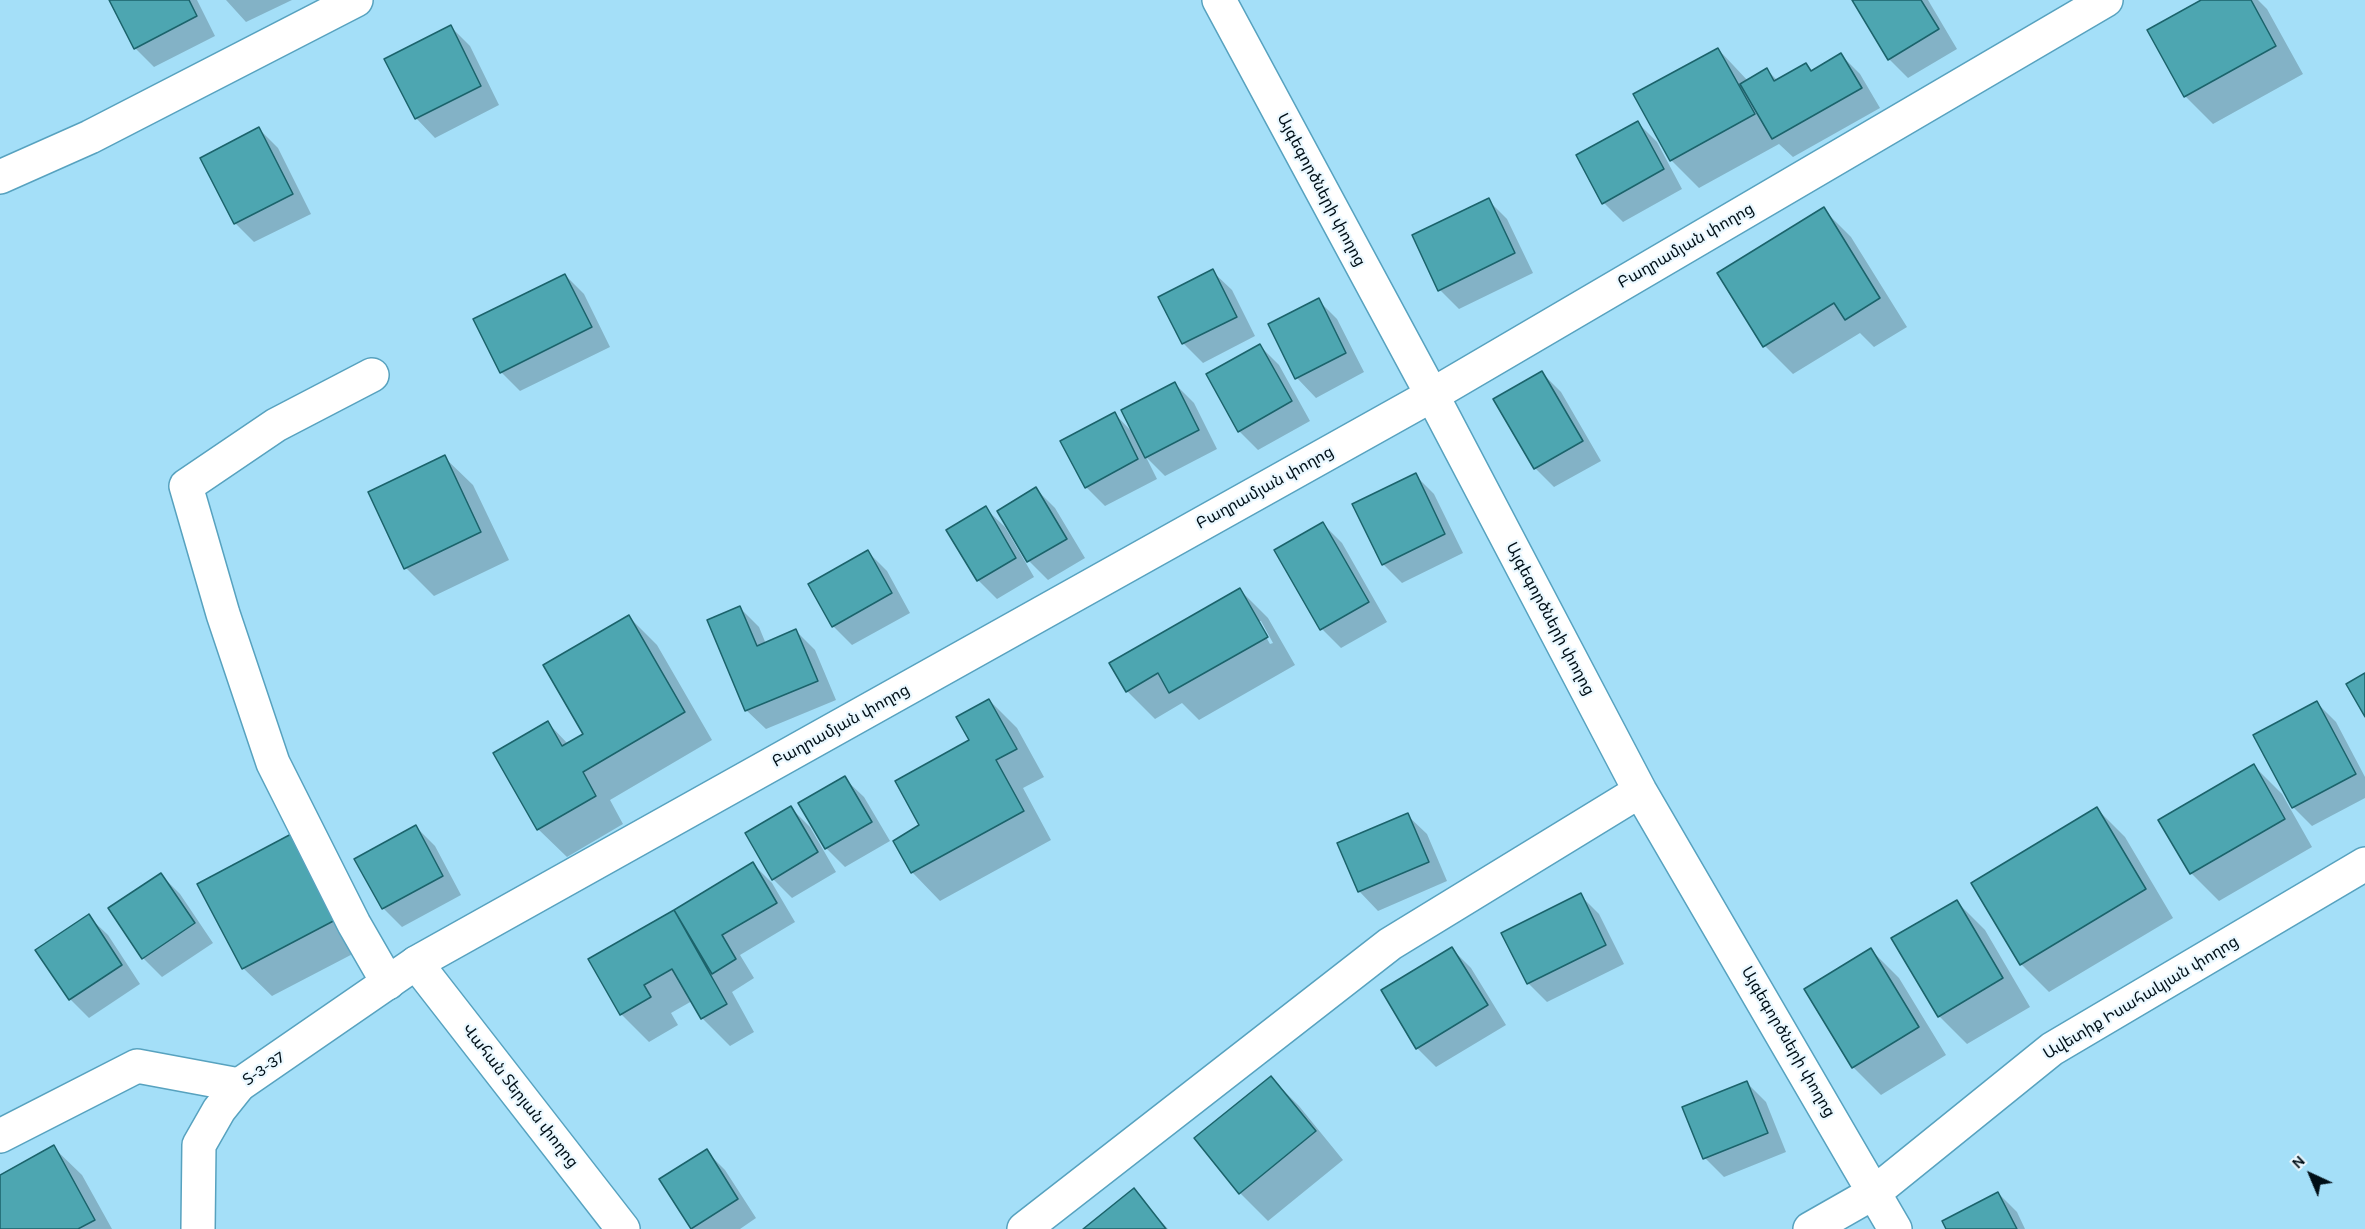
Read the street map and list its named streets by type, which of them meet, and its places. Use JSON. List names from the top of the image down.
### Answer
{
  "streets": {
    "street": [
      "Այգեգործների փողոց",
      "Բաղրամյան փողոց",
      "Ավետիք Իսահակյան փողոց",
      "Տ-3-37",
      "Վահան Տերյան փողոց"
    ]
  },
  "crossings": [
    ["Այգեգործների փողոց", "Բաղրամյան փողոց"],
    ["Այգեգործների փողոց", "Ավետիք Իսահակյան փողոց"],
    ["Բաղրամյան փողոց", "Տ-3-37"],
    ["Բաղրամյան փողոց", "Վահան Տերյան փողոց"],
    ["Տ-3-37", "Վահան Տերյան փողոց"]
  ],
  "north": "top left"
}
